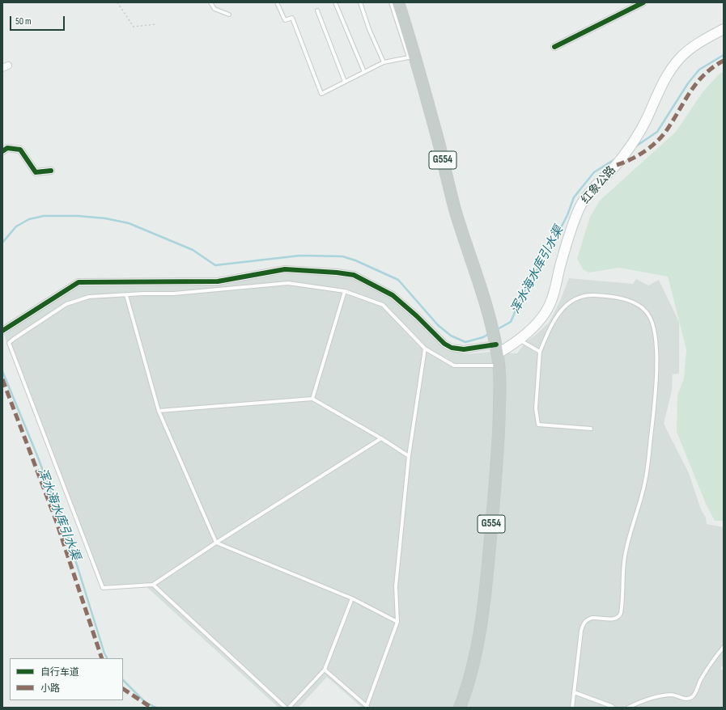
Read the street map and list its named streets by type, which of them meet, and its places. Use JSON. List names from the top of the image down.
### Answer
{
  "streets": {
    "highway": ["G554"],
    "main road": ["红象公路"]
  },
  "crossings": [
    ["G554", "红象公路"]
  ],
  "water": ["浑水海水库引水渠"],
  "legend": ["自行车道", "小路"],
  "scale_bar": "50 m"
}
